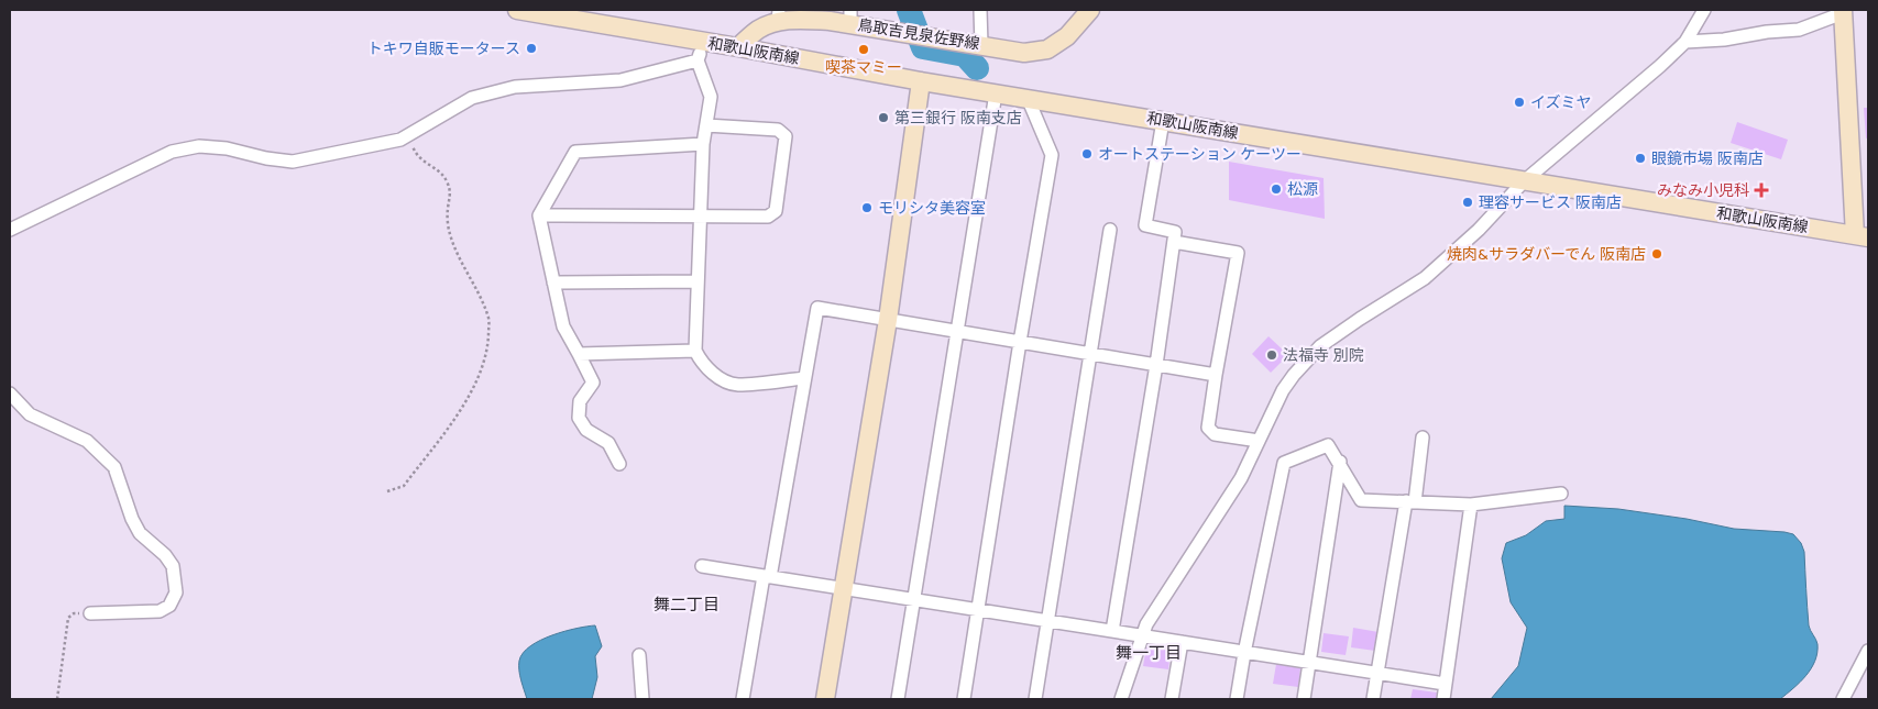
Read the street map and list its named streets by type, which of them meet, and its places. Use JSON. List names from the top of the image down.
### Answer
{
  "streets": {
    "main road": ["鳥取吉見泉佐野線", "和歌山阪南線"]
  },
  "crossings": [
    ["鳥取吉見泉佐野線", "和歌山阪南線"]
  ],
  "districts": ["舞二丁目", "舞一丁目"],
  "places": {
    "other": [
      "トキワ自販モータース",
      "喫茶マミー",
      "イズミヤ",
      "第三銀行 阪南支店",
      "オートステーション ケーツー",
      "眼鏡市場 阪南店",
      "松源",
      "理容サービス 阪南店",
      "モリシタ美容室",
      "焼肉&サラダバーでん 阪南店",
      "法福寺 別院"
    ],
    "health": ["みなみ小児科"]
  }
}
